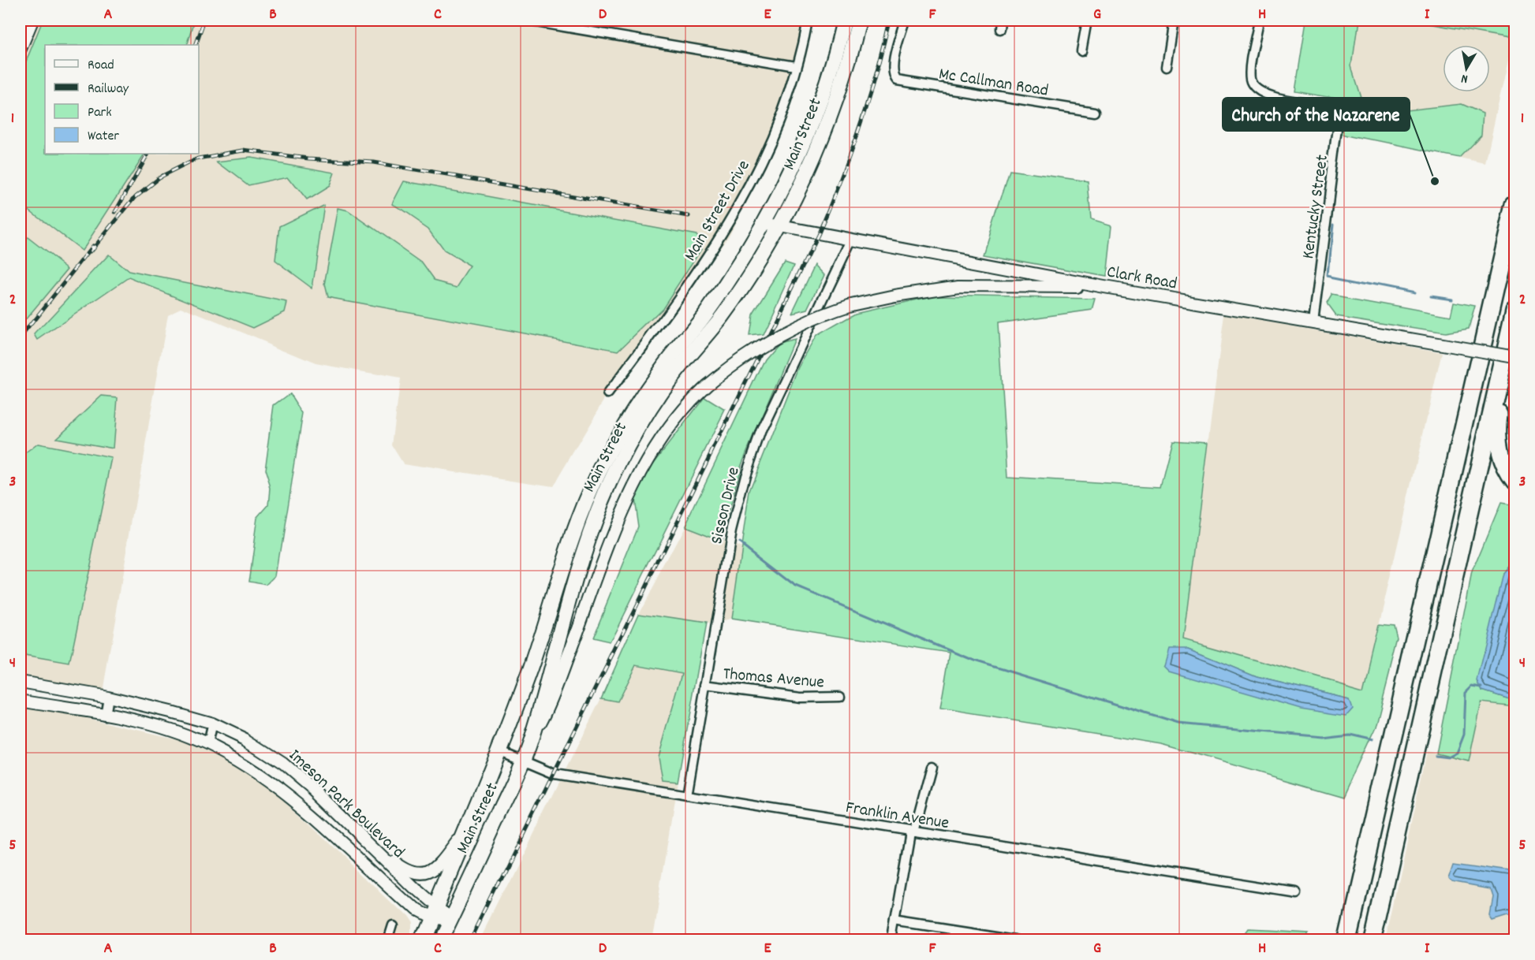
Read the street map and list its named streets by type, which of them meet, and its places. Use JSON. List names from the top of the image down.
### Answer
{
  "streets": {
    "main road": ["Main Street"],
    "street": [
      "Mc Callman Road",
      "Kentucky Street",
      "Main Street Drive",
      "Clark Road",
      "Sisson Drive",
      "Thomas Avenue",
      "Imeson Park Boulevard",
      "Franklin Avenue"
    ]
  },
  "crossings": [
    ["Main Street", "Clark Road"],
    ["Main Street", "Imeson Park Boulevard"],
    ["Main Street", "Franklin Avenue"],
    ["Kentucky Street", "Clark Road"],
    ["Clark Road", "Sisson Drive"],
    ["Sisson Drive", "Thomas Avenue"],
    ["Sisson Drive", "Franklin Avenue"]
  ],
  "places": ["Church of the Nazarene"],
  "legend": [
    "Road",
    "Railway",
    "Park",
    "Water"
  ],
  "north": "bottom",
  "grid": {
    "columns": [
      "A",
      "B",
      "C",
      "D",
      "E",
      "F",
      "G",
      "H",
      "I"
    ],
    "rows": [
      "1",
      "2",
      "3",
      "4",
      "5"
    ]
  }
}
